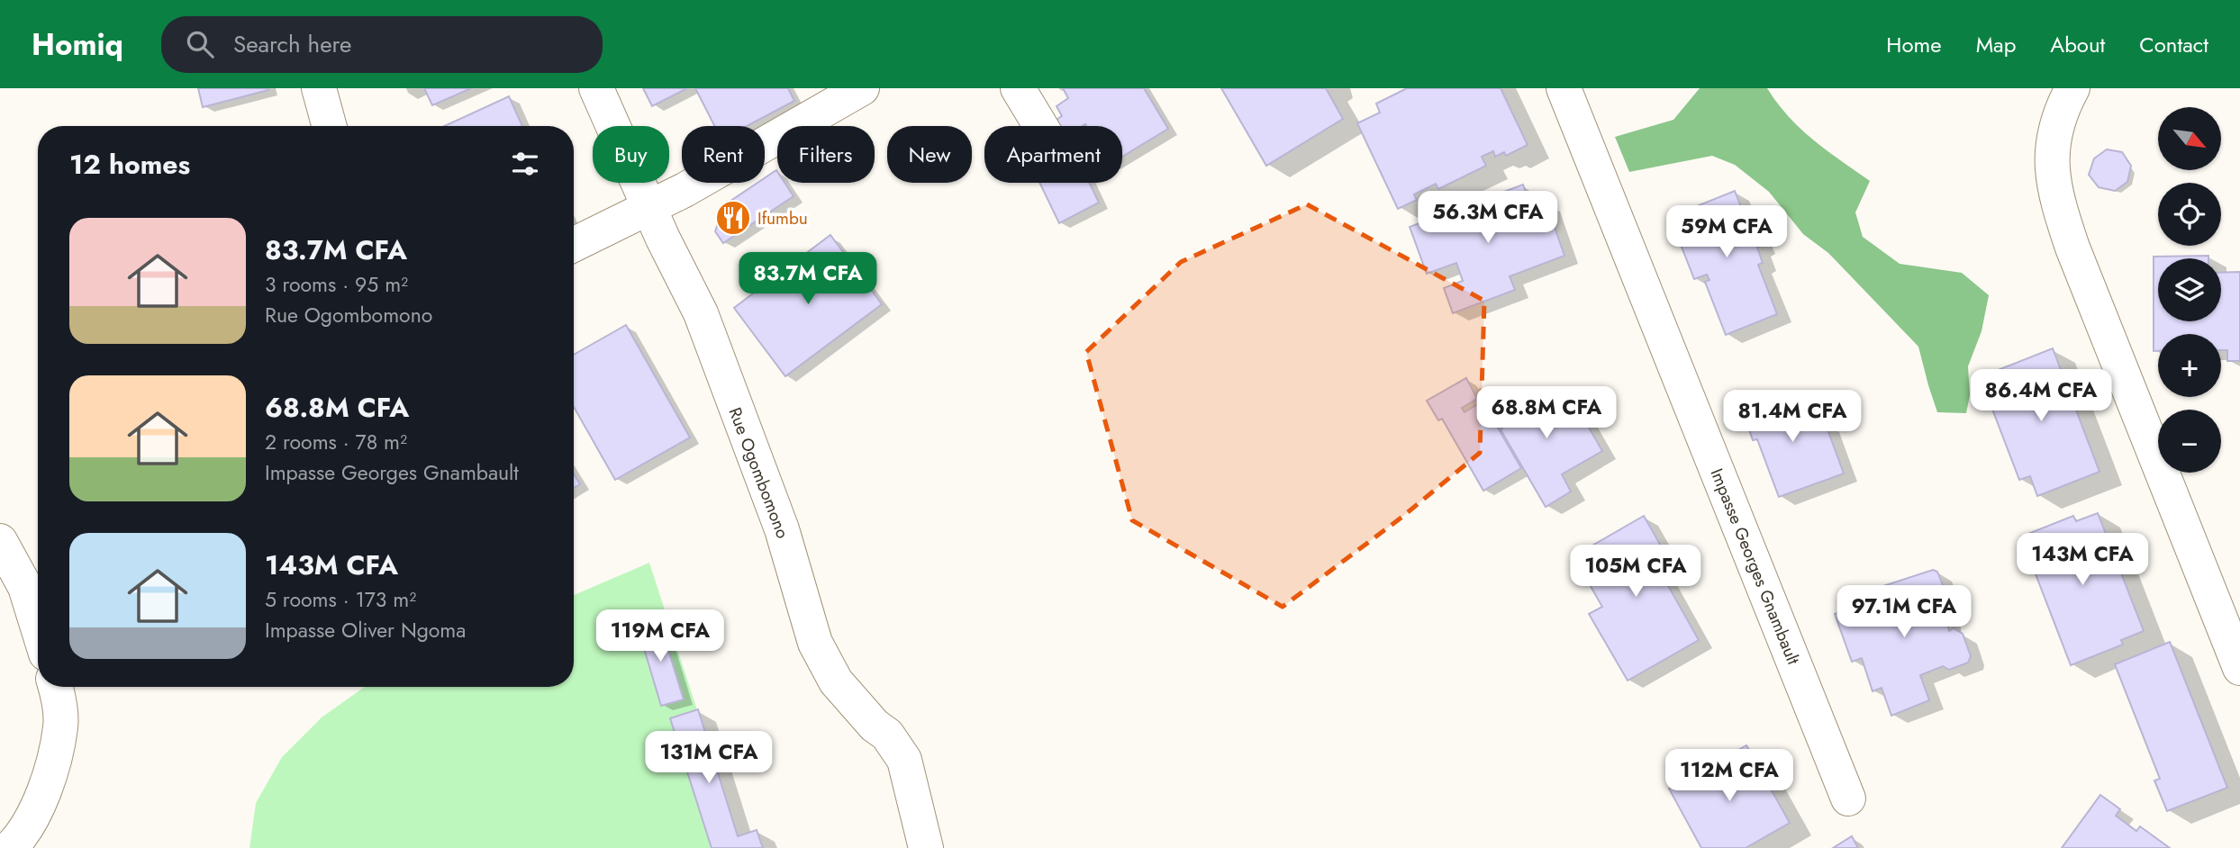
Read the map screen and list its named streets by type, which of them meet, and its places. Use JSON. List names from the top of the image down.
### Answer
{
  "streets": {
    "street": ["Rue Ogombomono", "Impasse Georges Gnambault"]
  },
  "places": {
    "restaurant": ["Ifumbu"]
  },
  "north": "bottom right",
  "page": {
    "header": "Homiq",
    "search": "Search here",
    "nav": [
      "Home",
      "Map",
      "About",
      "Contact"
    ],
    "map_buttons": ["+", "−"],
    "chip": [
      "Buy",
      "Rent",
      "Filters",
      "New",
      "Apartment"
    ],
    "heading": "12 homes",
    "price": [
      "56.3M CFA",
      "59M CFA",
      "83.7M CFA",
      "86.4M CFA",
      "68.8M CFA",
      "81.4M CFA",
      "143M CFA",
      "105M CFA",
      "97.1M CFA",
      "119M CFA",
      "131M CFA",
      "112M CFA"
    ],
    "list": [
      {
        "name": "83.7M CFA",
        "note": "3 rooms · 95 m² · Rue Ogombomono"
      },
      {
        "name": "68.8M CFA",
        "note": "2 rooms · 78 m² · Impasse Georges Gnambault"
      },
      {
        "name": "143M CFA",
        "note": "5 rooms · 173 m² · Impasse Oliver Ngoma"
      }
    ]
  }
}
